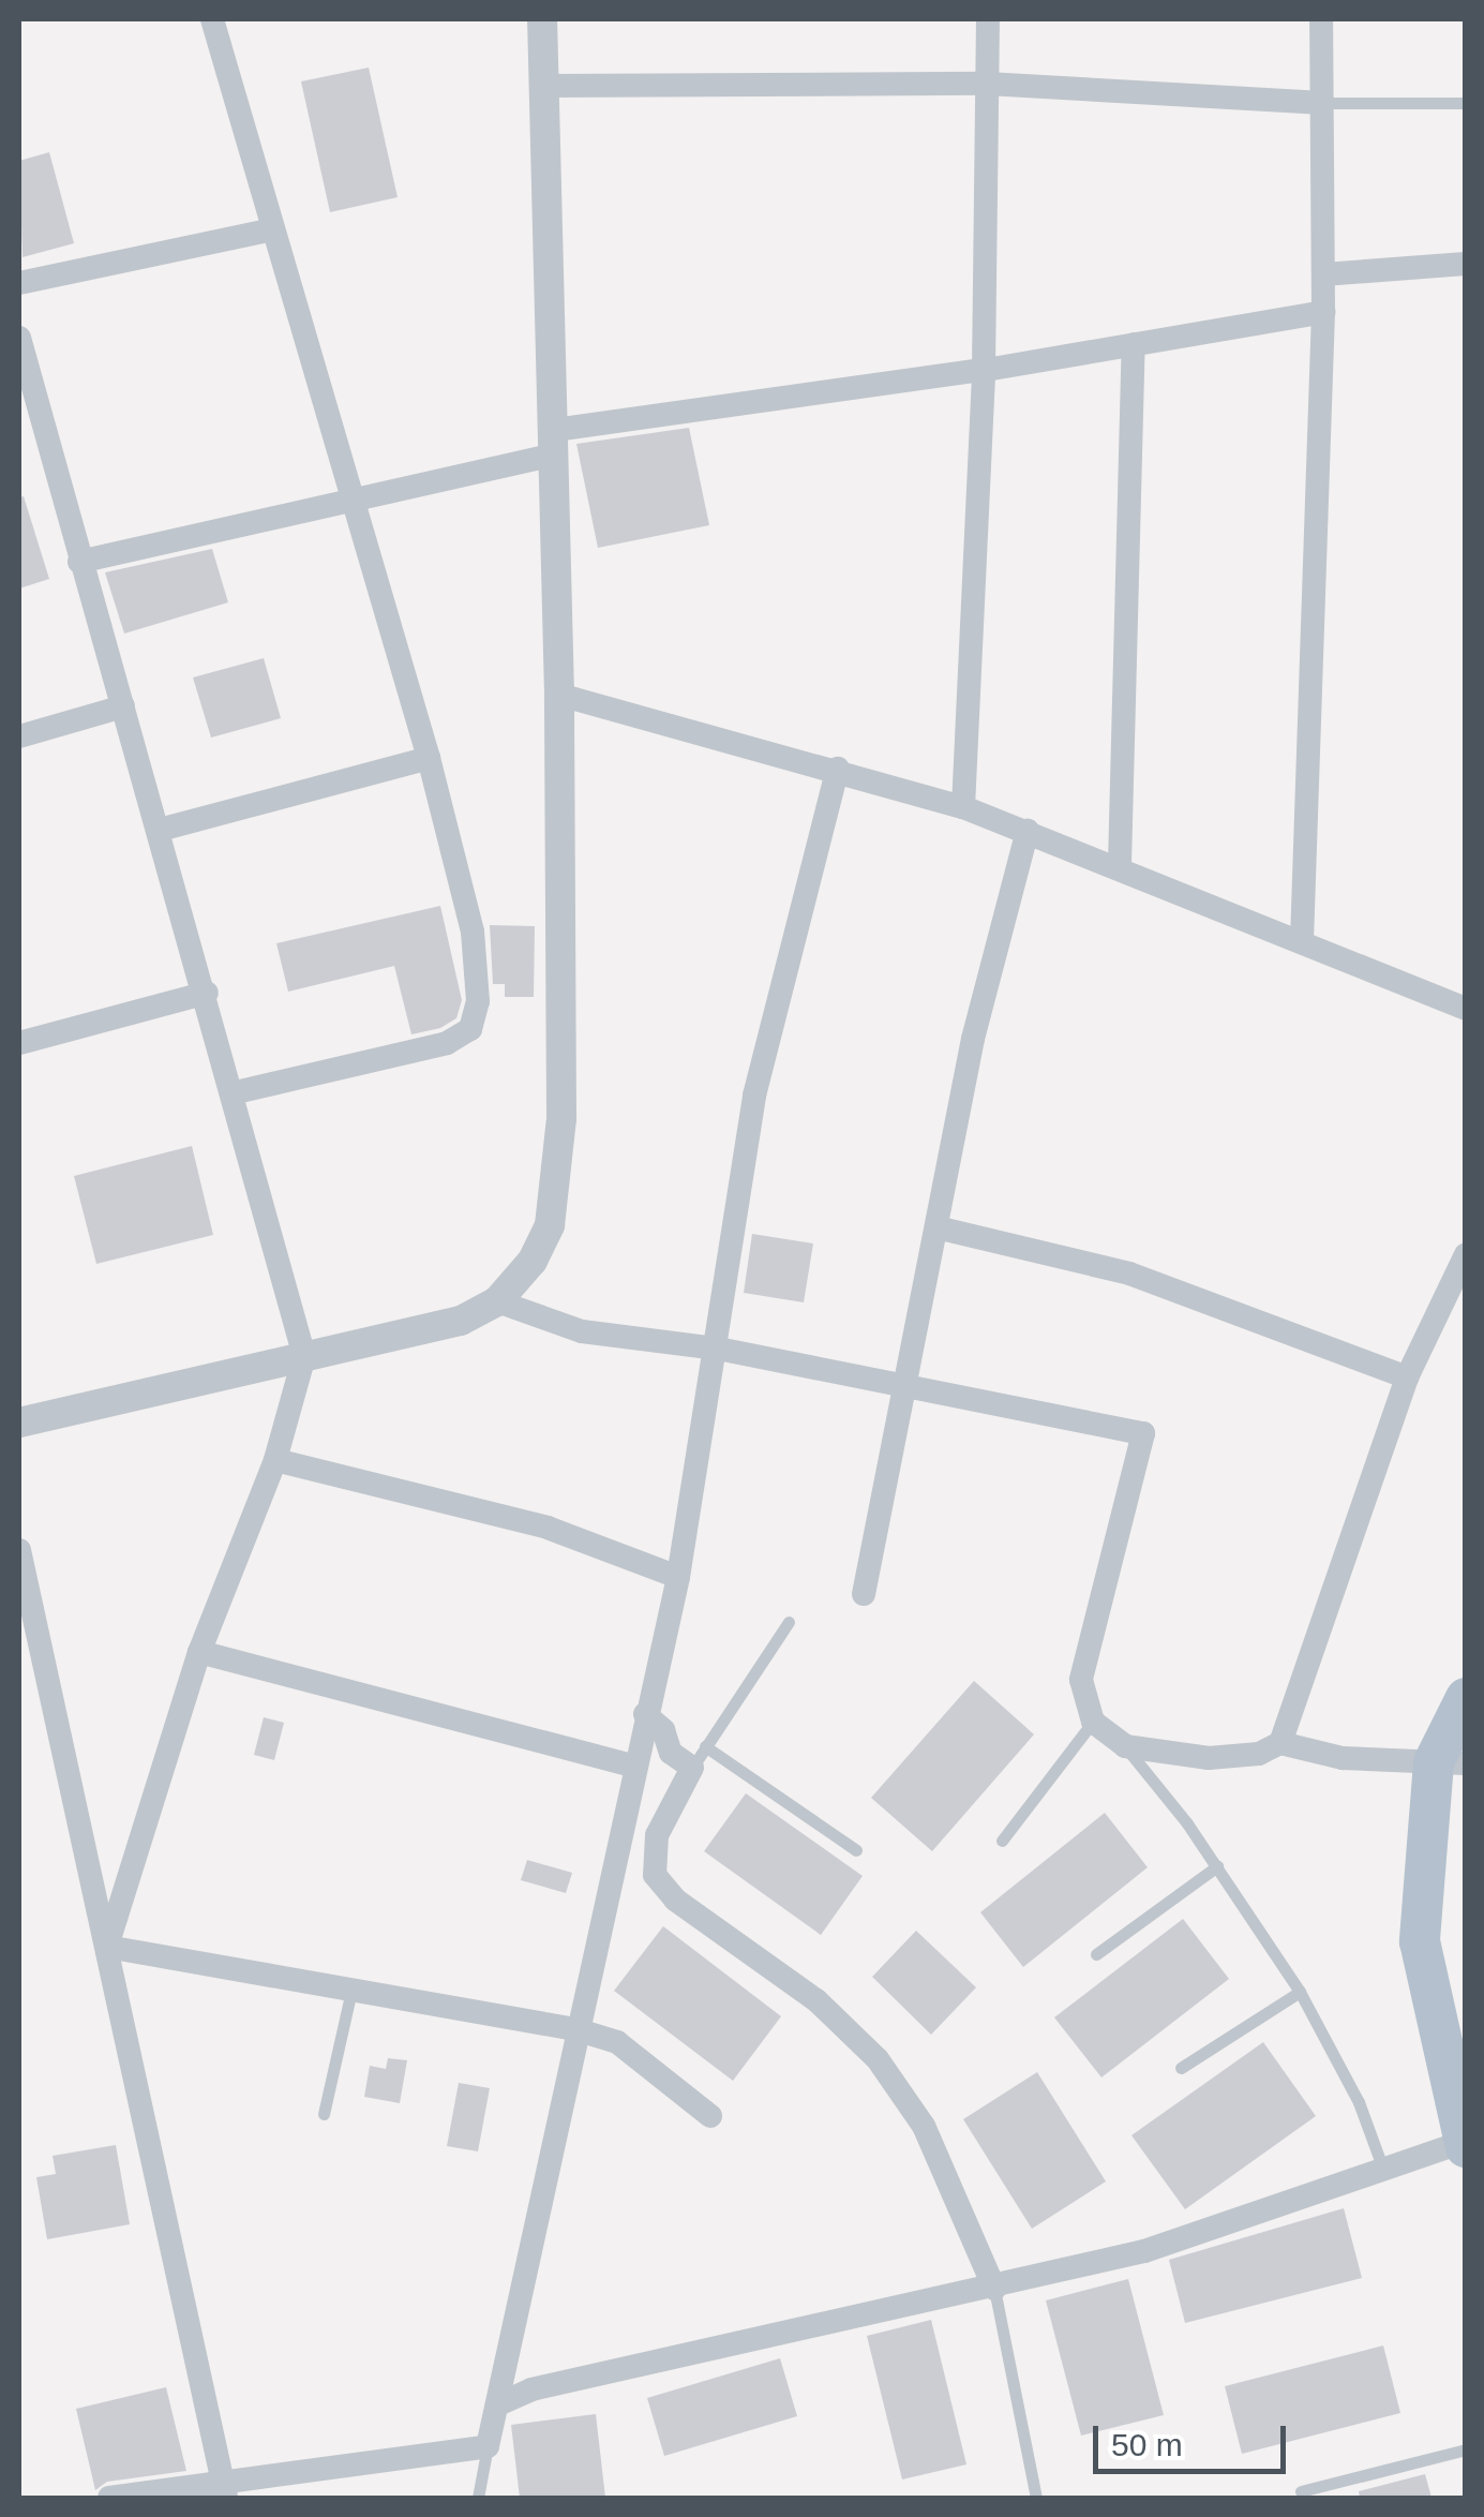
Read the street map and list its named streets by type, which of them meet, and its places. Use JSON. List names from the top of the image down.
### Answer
{
  "scale_bar": "50 m"
}
